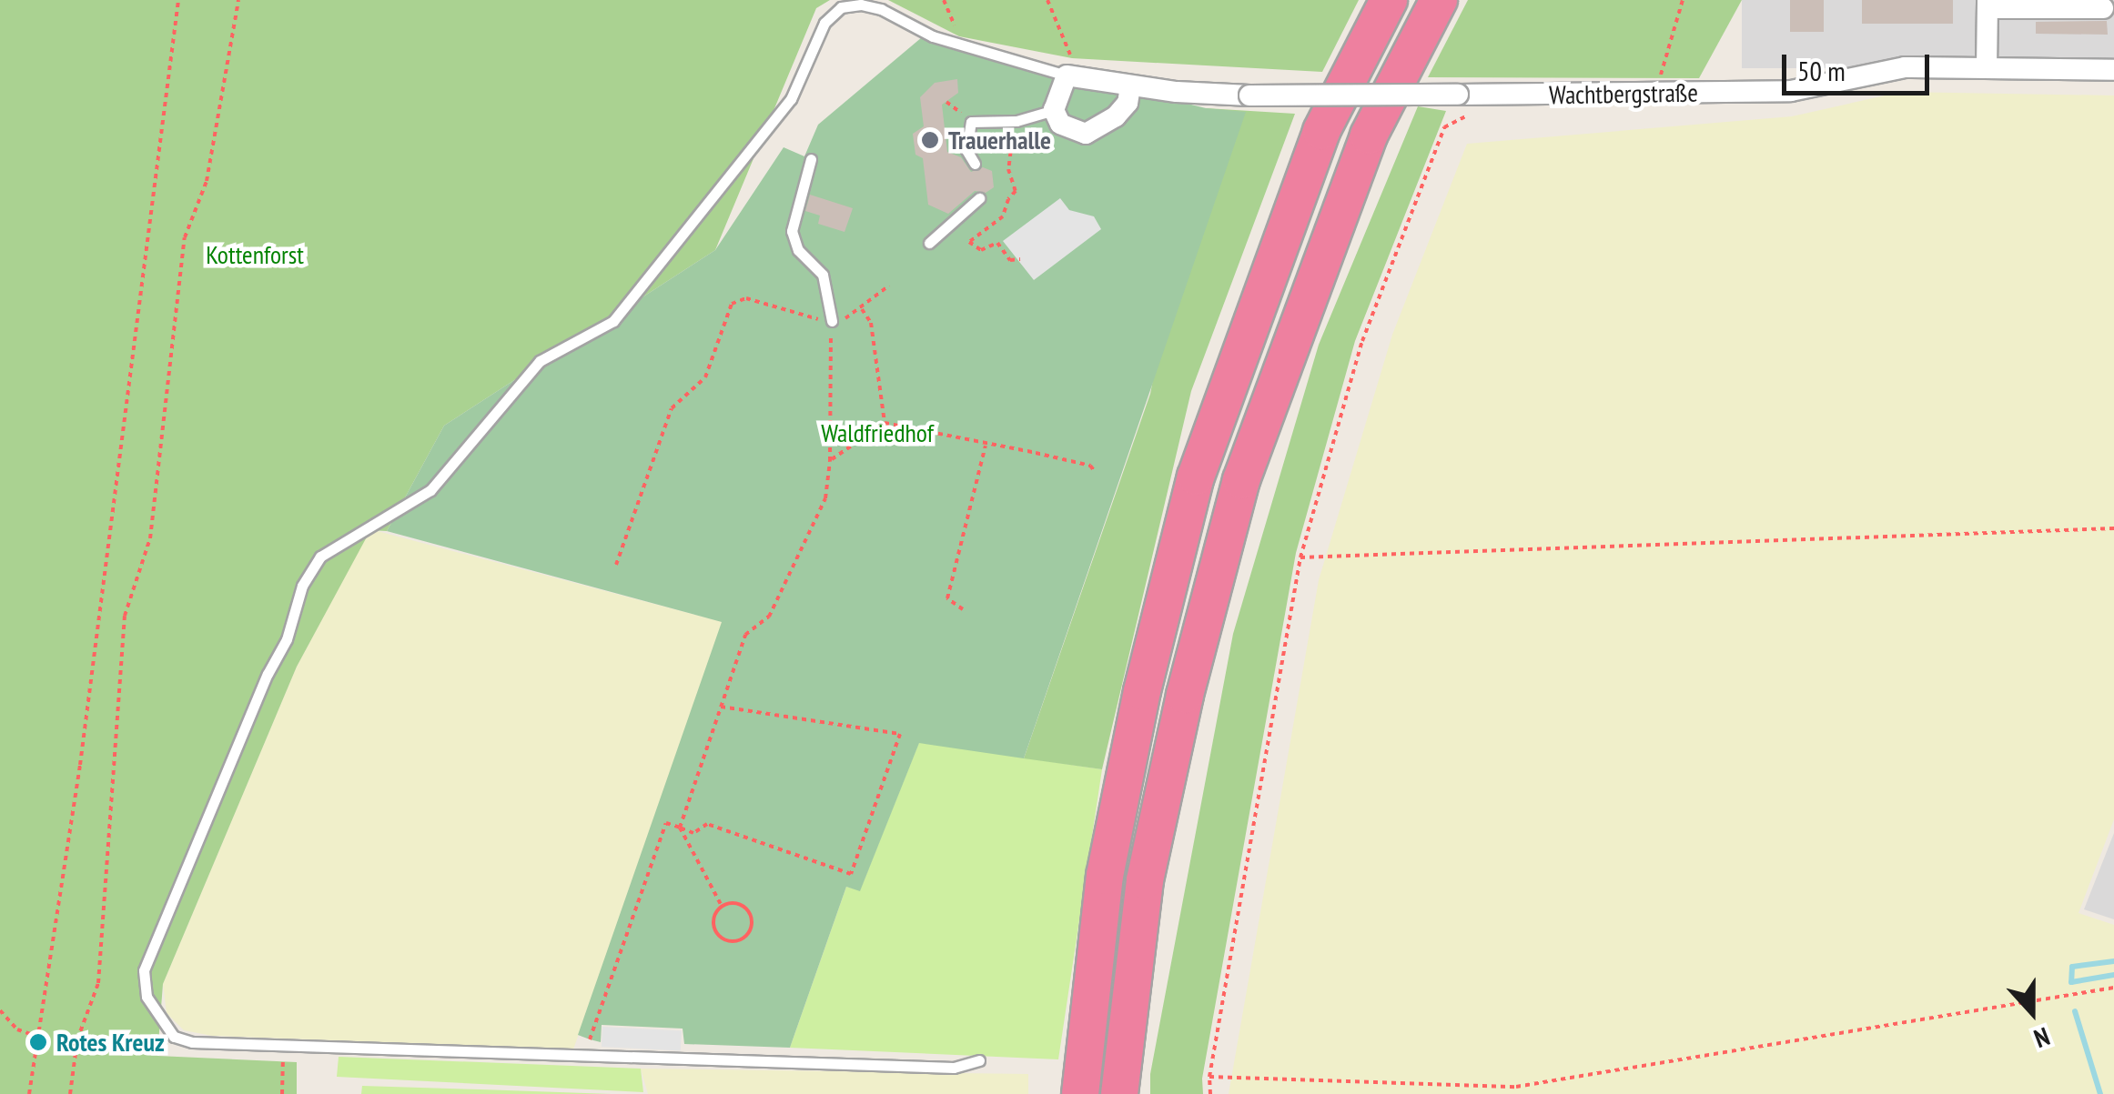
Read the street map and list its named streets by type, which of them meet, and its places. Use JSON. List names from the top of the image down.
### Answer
{
  "streets": {
    "street": ["Wachtbergstraße"]
  },
  "parks": ["Kottenforst", "Waldfriedhof"],
  "places": ["Trauerhalle", "Rotes Kreuz"],
  "scale_bar": "50 m",
  "north": "bottom"
}
